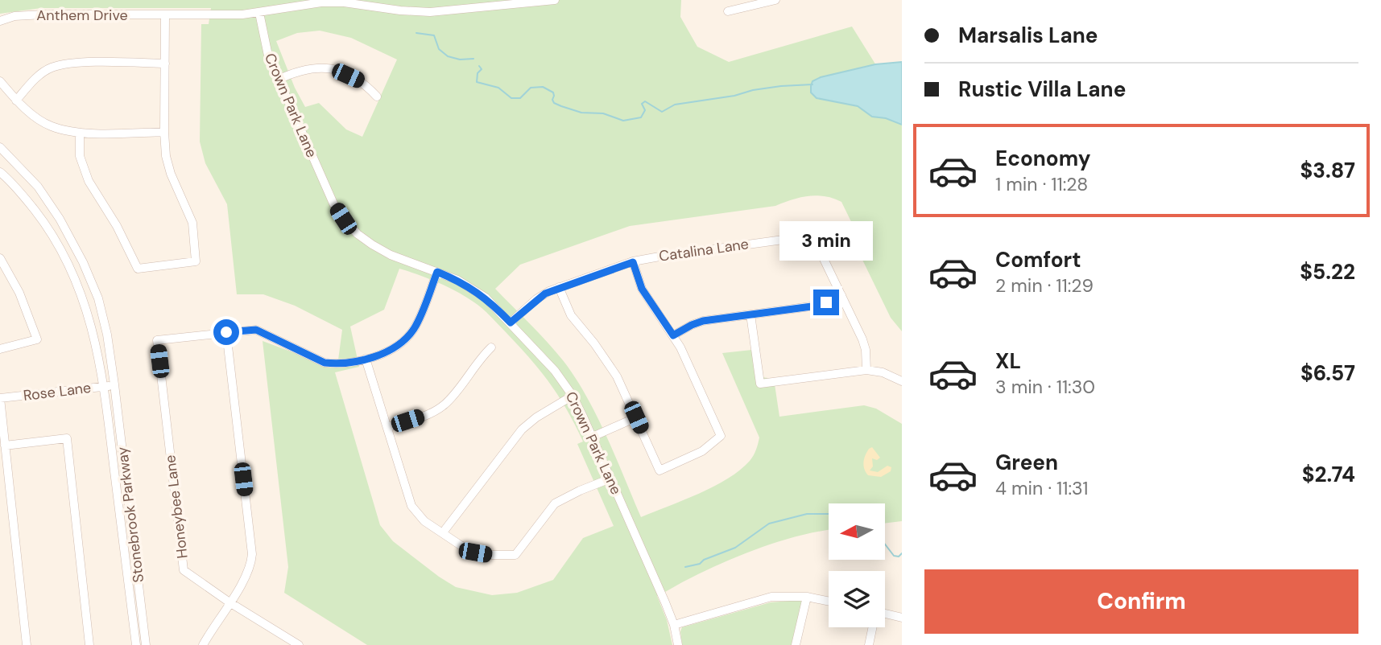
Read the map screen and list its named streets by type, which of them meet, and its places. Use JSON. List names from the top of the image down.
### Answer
{
  "streets": {
    "street": [
      "Anthem Drive",
      "Crown Park Lane",
      "Catalina Lane",
      "Rose Lane",
      "Honeybee Lane",
      "Stonebrook Parkway"
    ]
  },
  "crossings": [
    ["Anthem Drive", "Crown Park Lane"],
    ["Crown Park Lane", "Catalina Lane"],
    ["Rose Lane", "Stonebrook Parkway"]
  ],
  "north": "left",
  "page": {
    "banner": ["Marsalis Lane", "Rustic Villa Lane"],
    "list": [
      {
        "name": "Economy",
        "note": "1 min · 11:28",
        "value": "$3.87"
      },
      {
        "name": "Comfort",
        "note": "2 min · 11:29",
        "value": "$5.22"
      },
      {
        "name": "XL",
        "note": "3 min · 11:30",
        "value": "$6.57"
      },
      {
        "name": "Green",
        "note": "4 min · 11:31",
        "value": "$2.74"
      }
    ],
    "bubble": "3 min",
    "buttons": "Confirm"
  }
}
